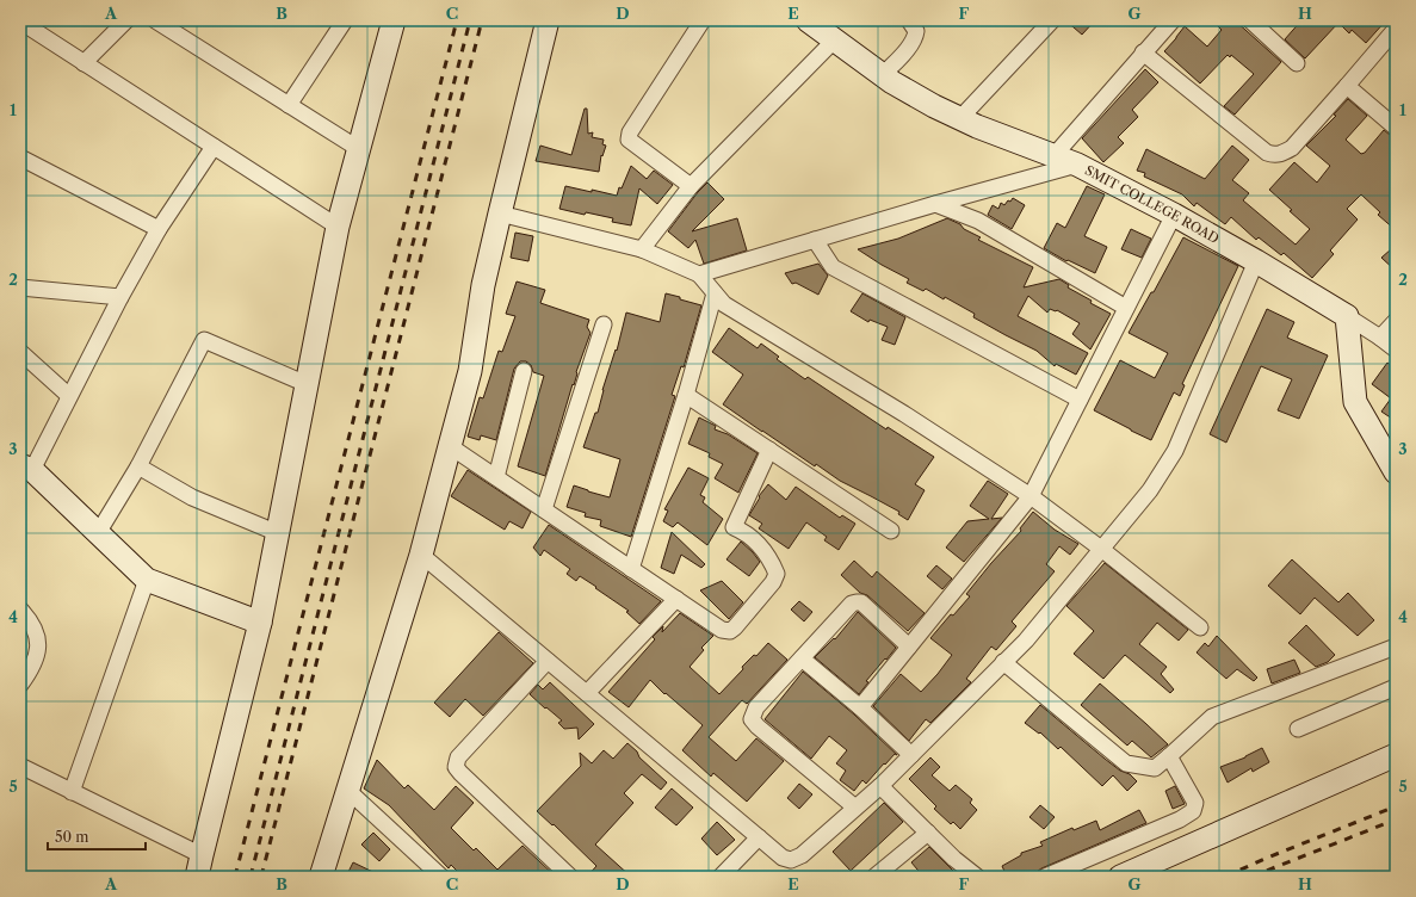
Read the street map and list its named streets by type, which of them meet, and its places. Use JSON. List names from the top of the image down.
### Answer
{
  "streets": {
    "main road": ["SMIT COLLEGE ROAD"]
  },
  "scale_bar": "50 m",
  "grid": {
    "columns": [
      "A",
      "B",
      "C",
      "D",
      "E",
      "F",
      "G",
      "H"
    ],
    "rows": [
      "1",
      "2",
      "3",
      "4",
      "5"
    ]
  }
}
